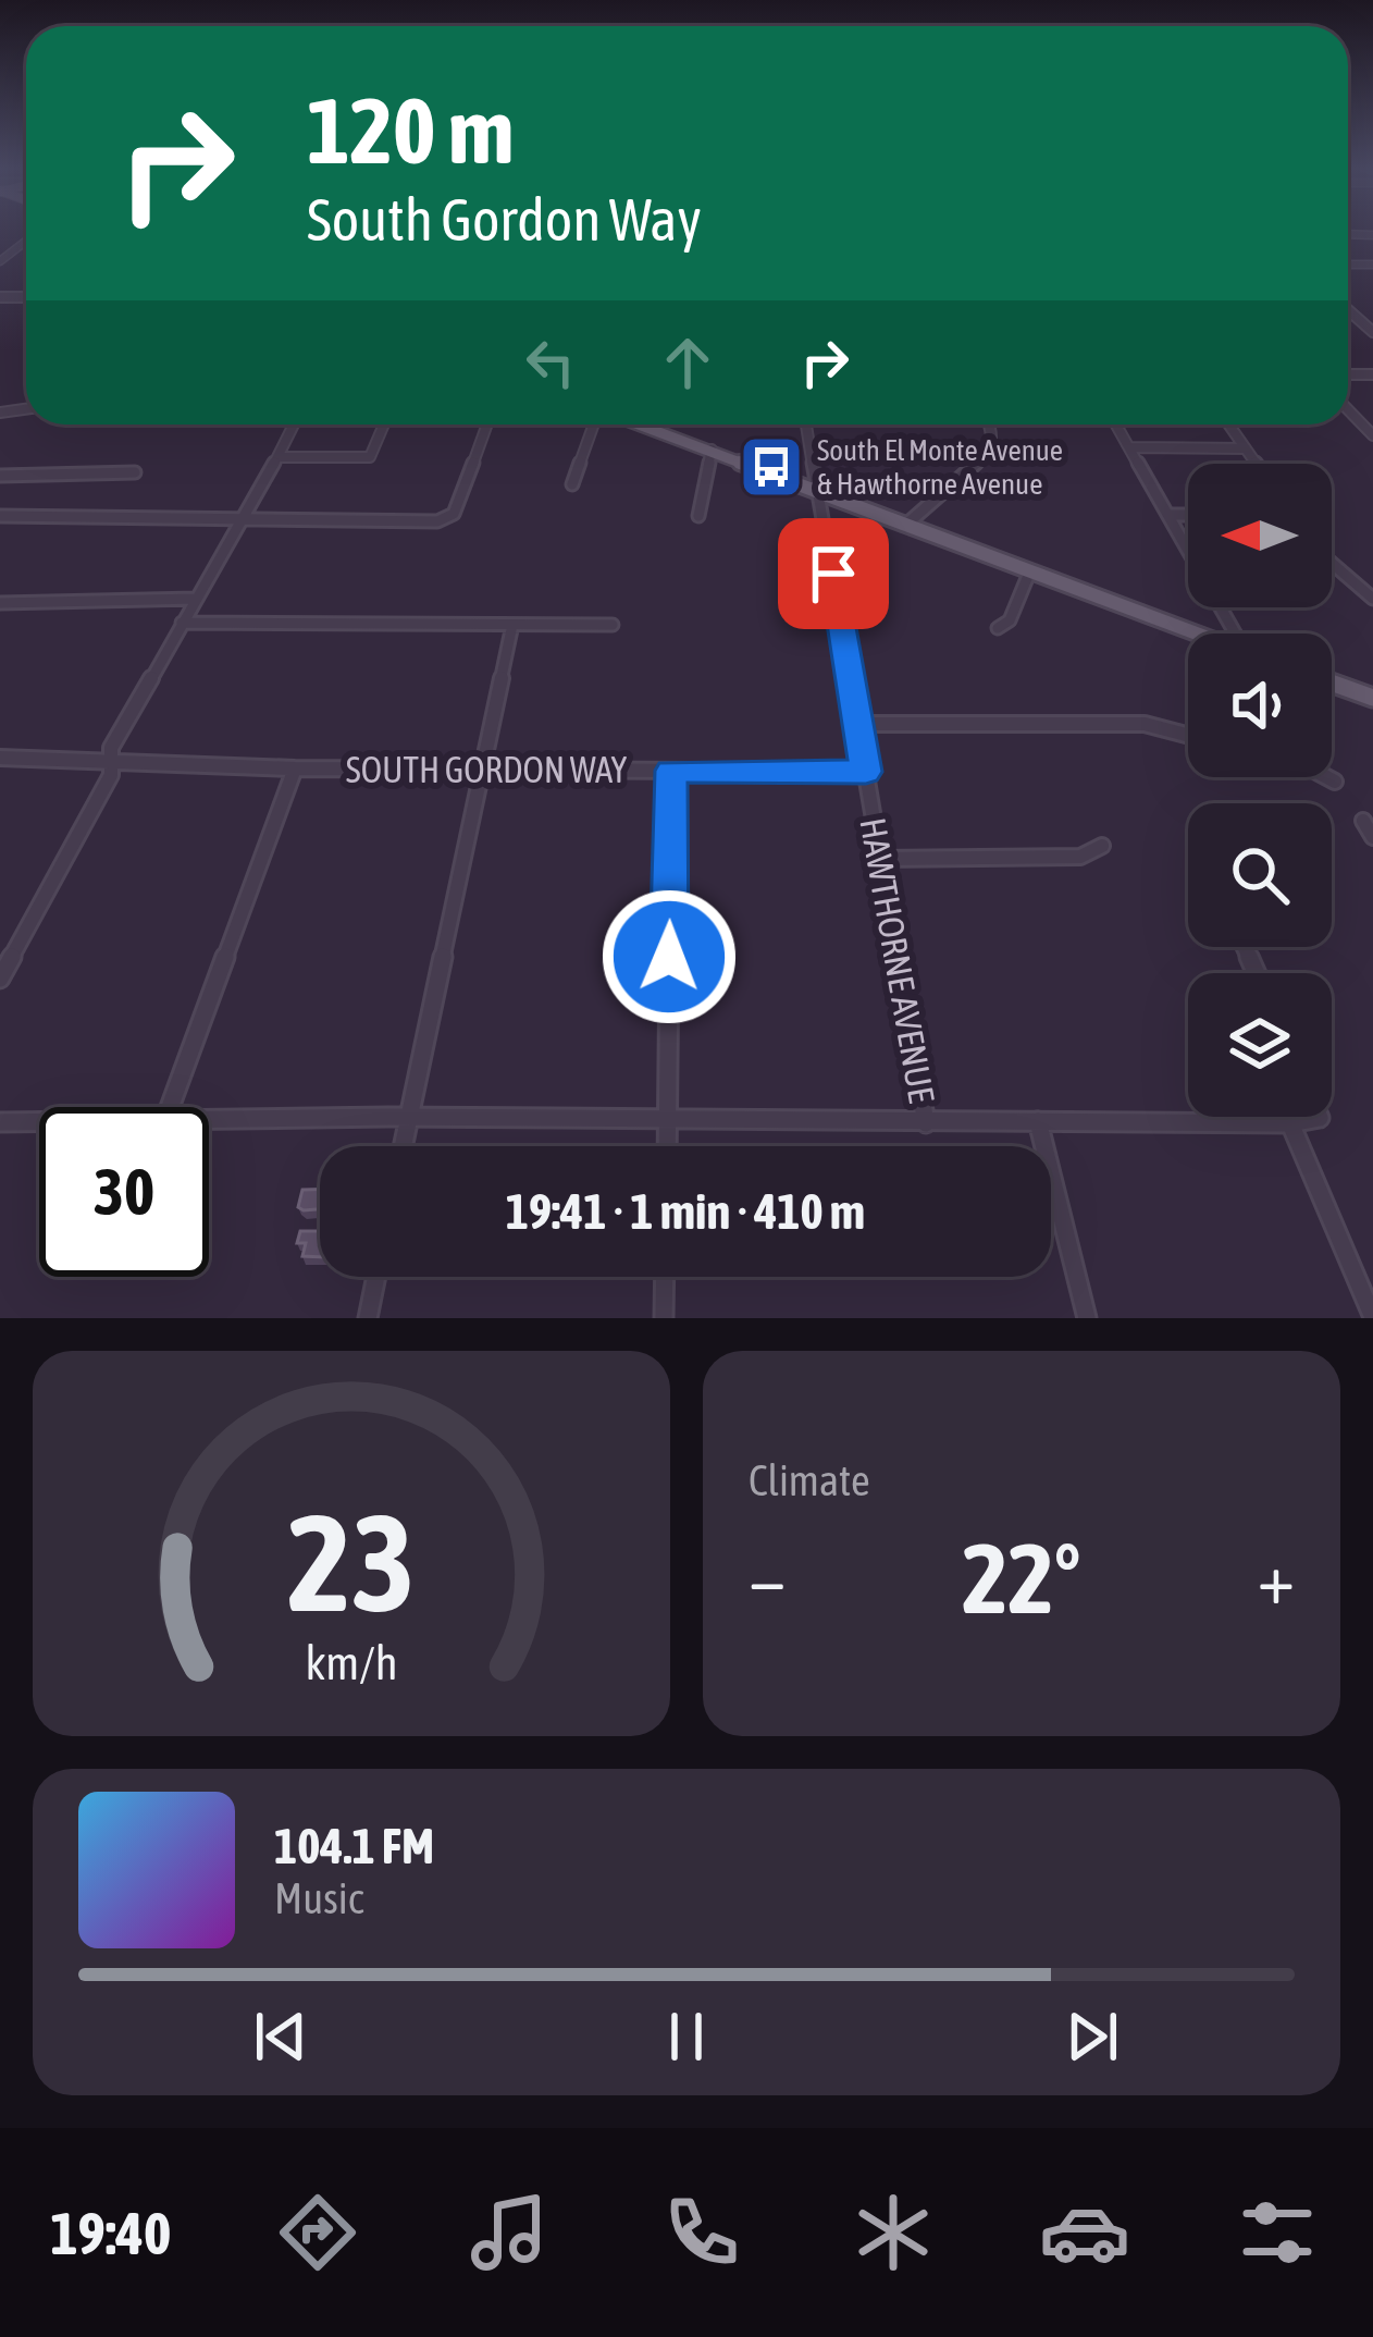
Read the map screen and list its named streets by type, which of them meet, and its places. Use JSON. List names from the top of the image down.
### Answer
{
  "streets": {
    "street": ["SOUTH GORDON WAY", "HAWTHORNE AVENUE"]
  },
  "crossings": [
    ["SOUTH GORDON WAY", "HAWTHORNE AVENUE"]
  ],
  "places": {
    "bus stop": ["South El Monte Avenue & Hawthorne Avenue"]
  },
  "north": "left",
  "page": {
    "turn": ["120 m", "South Gordon Way"],
    "limit": "30",
    "trip": "19:41 · 1 min · 410 m",
    "tile": "Climate",
    "heat": ["−", "22°", "+"],
    "song": ["104.1 FM", "Music"],
    "tabs": "19:40",
    "gauge": ["23", "km/h"]
  }
}
